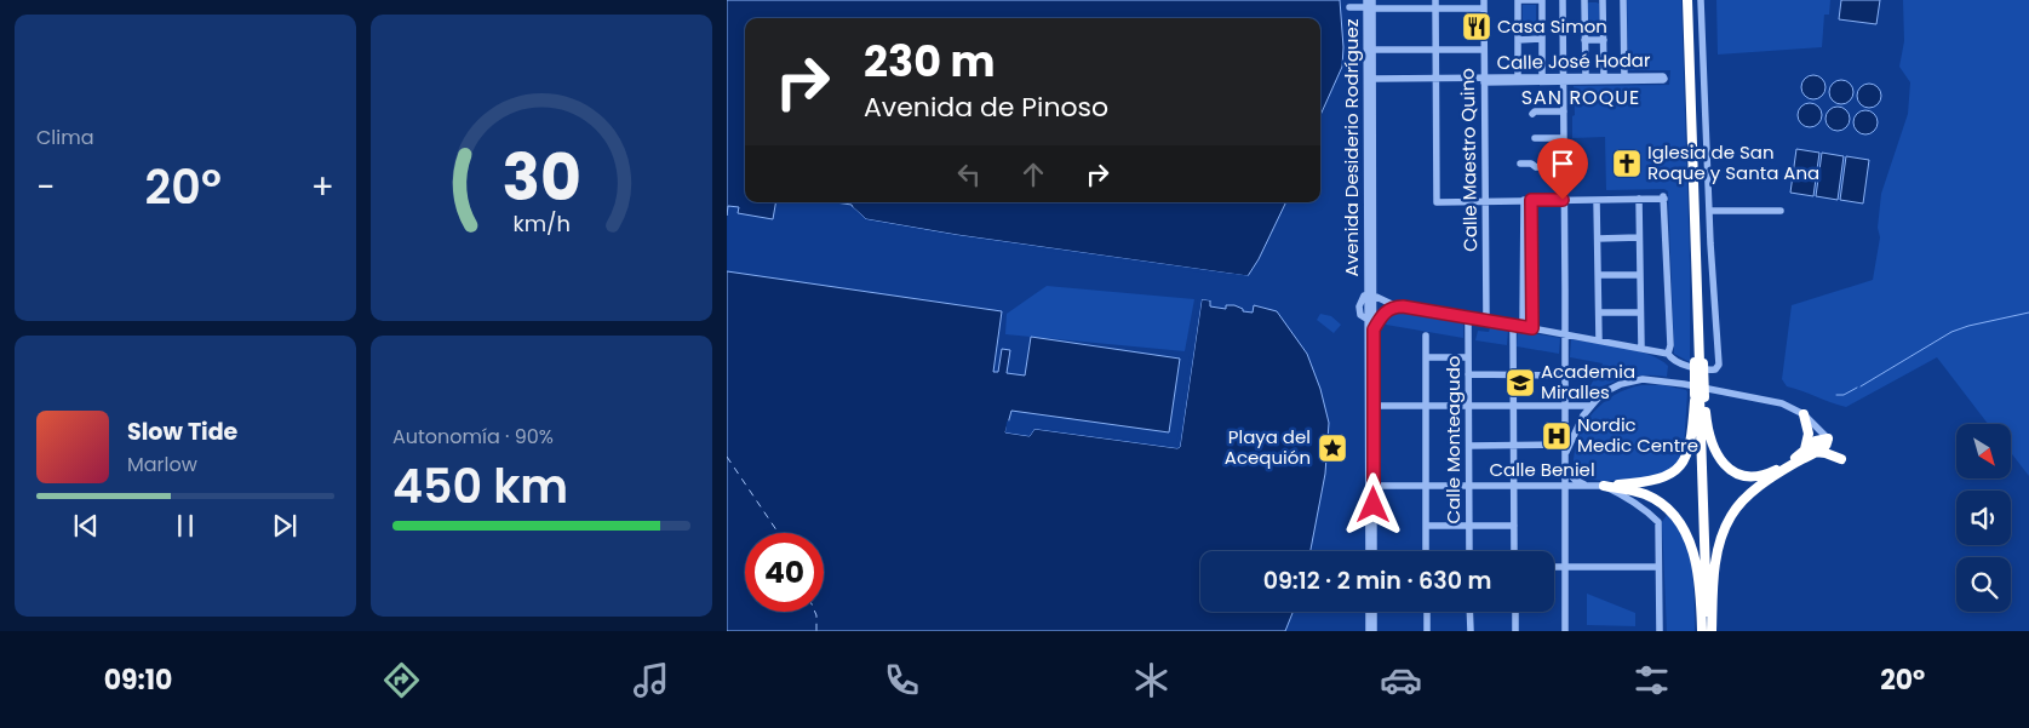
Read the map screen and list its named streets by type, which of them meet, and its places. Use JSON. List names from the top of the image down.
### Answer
{
  "streets": {
    "street": [
      "Calle José Hodar",
      "Avenida Desiderio Rodríguez",
      "Calle Maestro Quino",
      "Calle Monteagudo",
      "Calle Beniel"
    ]
  },
  "crossings": [
    ["Calle José Hodar", "Avenida Desiderio Rodríguez"],
    ["Calle José Hodar", "Calle Maestro Quino"],
    ["Calle Monteagudo", "Calle Beniel"]
  ],
  "districts": ["SAN ROQUE"],
  "places": {
    "restaurant": ["Casa Simon"],
    "church": ["Iglesia de San Roque y Santa Ana"],
    "school or university": ["Academia Miralles"],
    "hospital": ["Nordic Medic Centre"],
    "place": ["Playa del Acequión"]
  },
  "north": "bottom right",
  "page": {
    "tile": [
      "Clima",
      ["Autonomía · 90%", "450 km"]
    ],
    "turn": ["230 m", "Avenida de Pinoso"],
    "heat": ["−", "20°", "+"],
    "song": ["Slow Tide", "Marlow"],
    "limit": "40",
    "trip": "09:12 · 2 min · 630 m",
    "tabs": ["09:10", "20°"],
    "gauge": ["30", "km/h"]
  }
}
